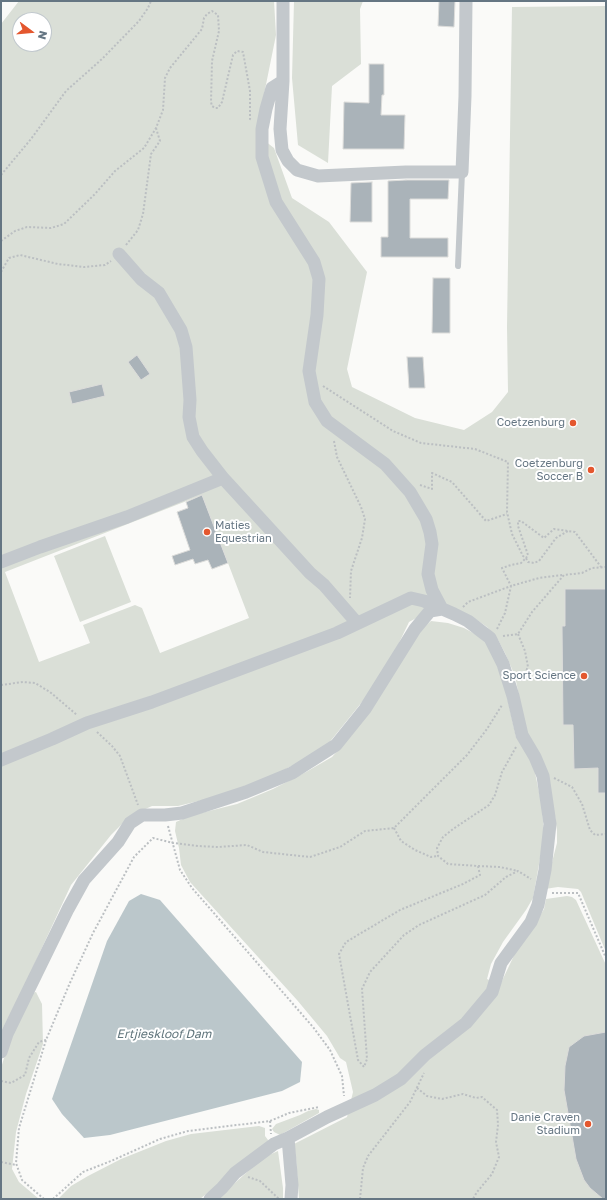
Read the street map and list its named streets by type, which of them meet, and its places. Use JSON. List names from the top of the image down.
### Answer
{
  "water": ["Ertjieskloof Dam"],
  "places": [
    "Coetzenburg",
    "Coetzenburg Soccer B",
    "Maties Equestrian",
    "Sport Science",
    "Danie Craven Stadium"
  ],
  "north": "right"
}
